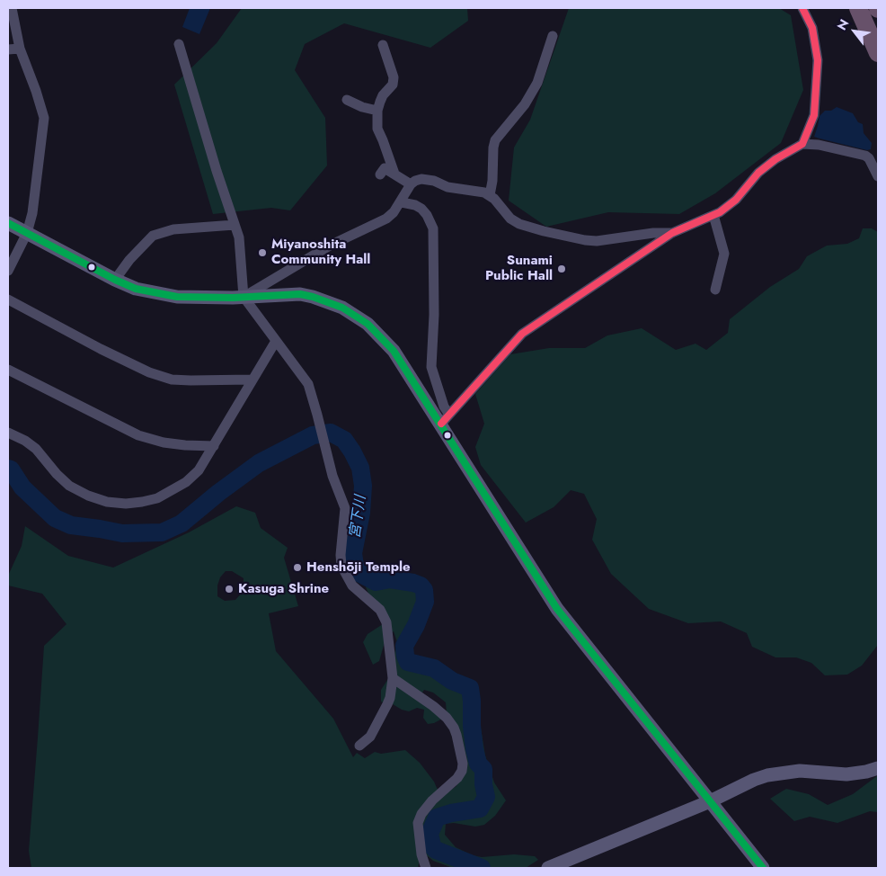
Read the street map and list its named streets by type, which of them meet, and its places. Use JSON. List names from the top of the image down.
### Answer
{
  "water": ["宮下川"],
  "places": [
    "Miyanoshita Community Hall",
    "Sunami Public Hall",
    "Henshōji Temple",
    "Kasuga Shrine"
  ],
  "north": "top left"
}
